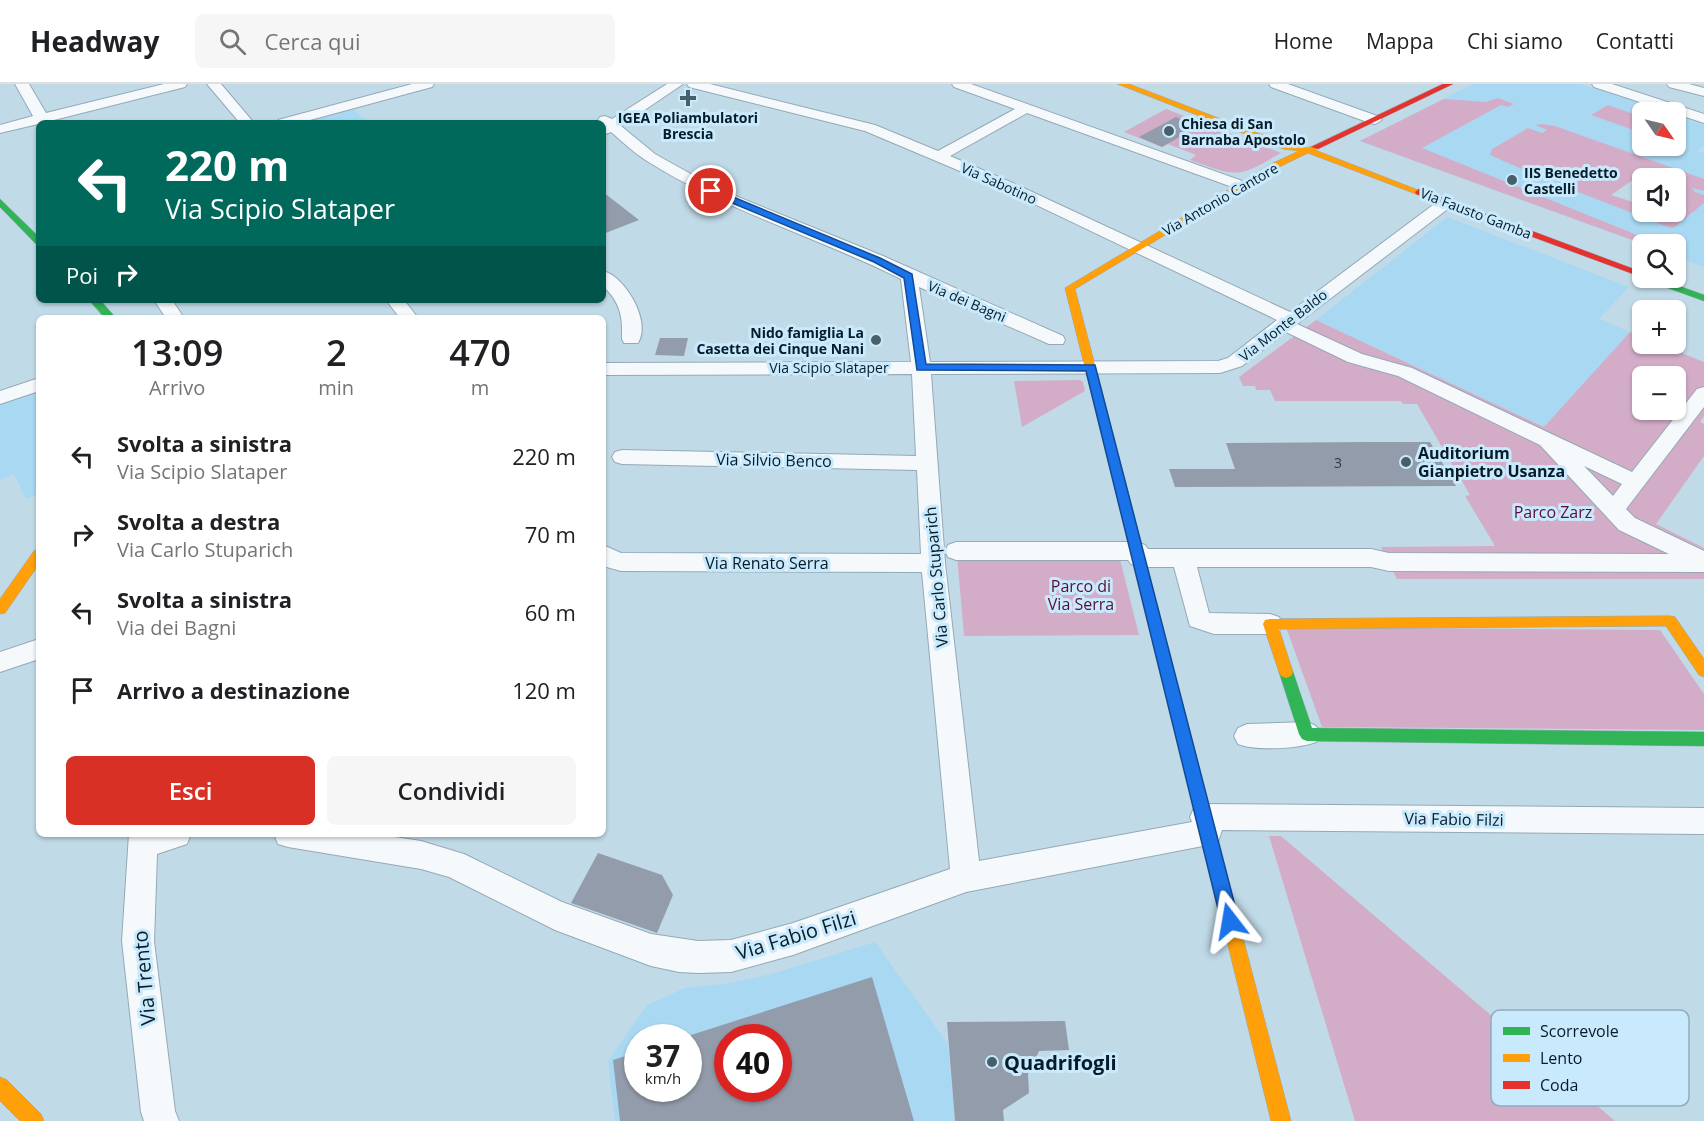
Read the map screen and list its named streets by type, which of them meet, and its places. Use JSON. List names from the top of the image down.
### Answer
{
  "streets": {
    "street": [
      "Via Sabotino",
      "Via Antonio Cantore",
      "Via Fausto Gamba",
      "Via dei Bagni",
      "Via Monte Baldo",
      "Via Scipio Slataper",
      "Via Silvio Benco",
      "Via Renato Serra",
      "Via Carlo Stuparich",
      "Via Fabio Filzi",
      "Via Trento"
    ]
  },
  "crossings": [
    ["Via Sabotino", "Via Antonio Cantore"],
    ["Via Sabotino", "Via Monte Baldo"],
    ["Via Antonio Cantore", "Via Fausto Gamba"],
    ["Via Antonio Cantore", "Via Monte Baldo"],
    ["Via Antonio Cantore", "Via Scipio Slataper"],
    ["Via Fausto Gamba", "Via Monte Baldo"],
    ["Via dei Bagni", "Via Carlo Stuparich"],
    ["Via Monte Baldo", "Via Scipio Slataper"],
    ["Via Scipio Slataper", "Via Carlo Stuparich"],
    ["Via Silvio Benco", "Via Carlo Stuparich"],
    ["Via Renato Serra", "Via Carlo Stuparich"],
    ["Via Carlo Stuparich", "Via Fabio Filzi"]
  ],
  "parks": ["Parco Zarz", "Parco di Via Serra"],
  "places": {
    "health": ["IGEA Poliambulatori Brescia"],
    "other": [
      "Chiesa di San Barnaba Apostolo",
      "IIS Benedetto Castelli",
      "Nido famiglia La Casetta dei Cinque Nani",
      "Auditorium Gianpietro Usanza",
      "Quadrifogli"
    ]
  },
  "house_numbers": ["3"],
  "legend": ["Scorrevole", "Lento", "Coda"],
  "north": "bottom right",
  "page": {
    "header": "Headway",
    "search": "Cerca qui",
    "nav": [
      "Home",
      "Mappa",
      "Chi siamo",
      "Contatti"
    ],
    "map_buttons": ["+", "−"],
    "turn": ["220 m", "Via Scipio Slataper"],
    "then": "Poi",
    "eta": [
      "13:09",
      "Arrivo",
      "2",
      "min",
      "470",
      "m"
    ],
    "list": [
      {
        "name": "Svolta a sinistra",
        "note": "Via Scipio Slataper",
        "value": "220 m"
      },
      {
        "name": "Svolta a destra",
        "note": "Via Carlo Stuparich",
        "value": "70 m"
      },
      {
        "name": "Svolta a sinistra",
        "note": "Via dei Bagni",
        "value": "60 m"
      },
      {
        "name": "Arrivo a destinazione",
        "value": "120 m"
      }
    ],
    "buttons": ["Esci", "Condividi"],
    "speed": "37 km/h",
    "limit": "40"
  }
}
